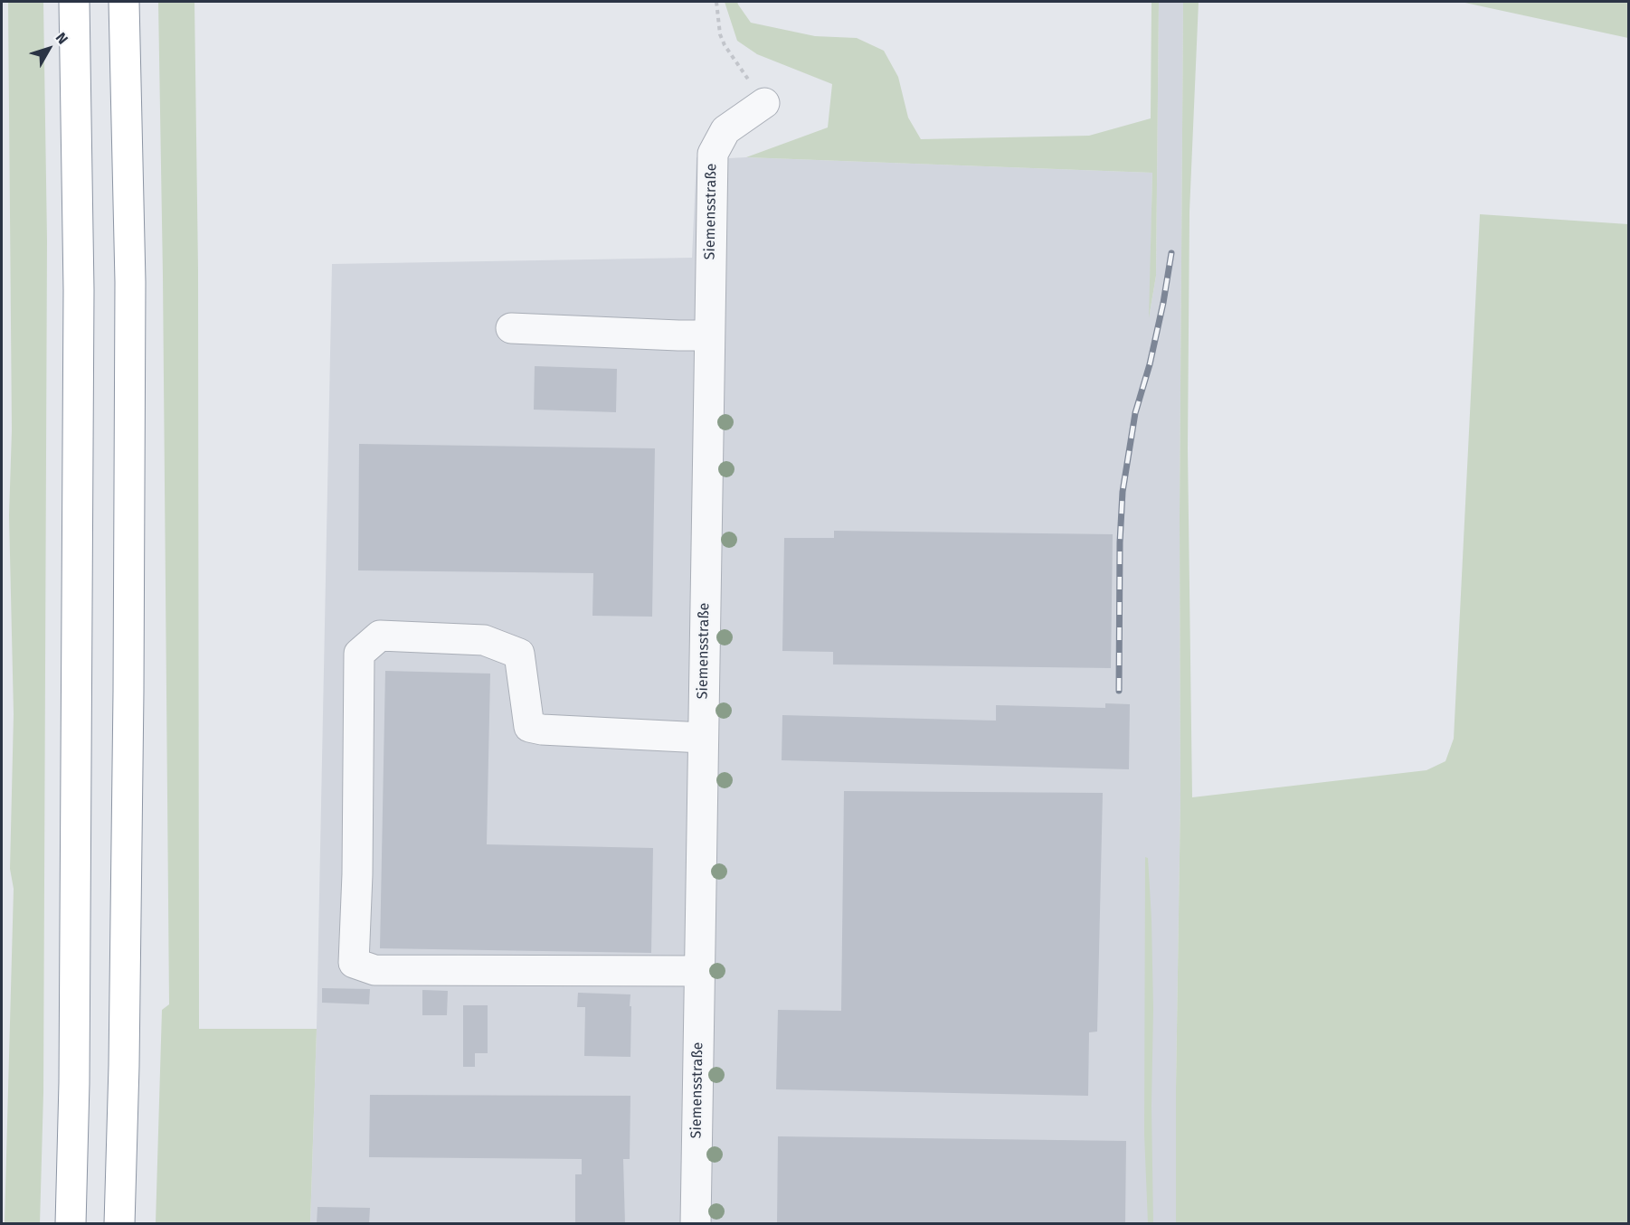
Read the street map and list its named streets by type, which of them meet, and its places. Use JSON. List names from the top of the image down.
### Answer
{
  "streets": {
    "street": ["Siemensstraße"]
  },
  "north": "top right"
}
